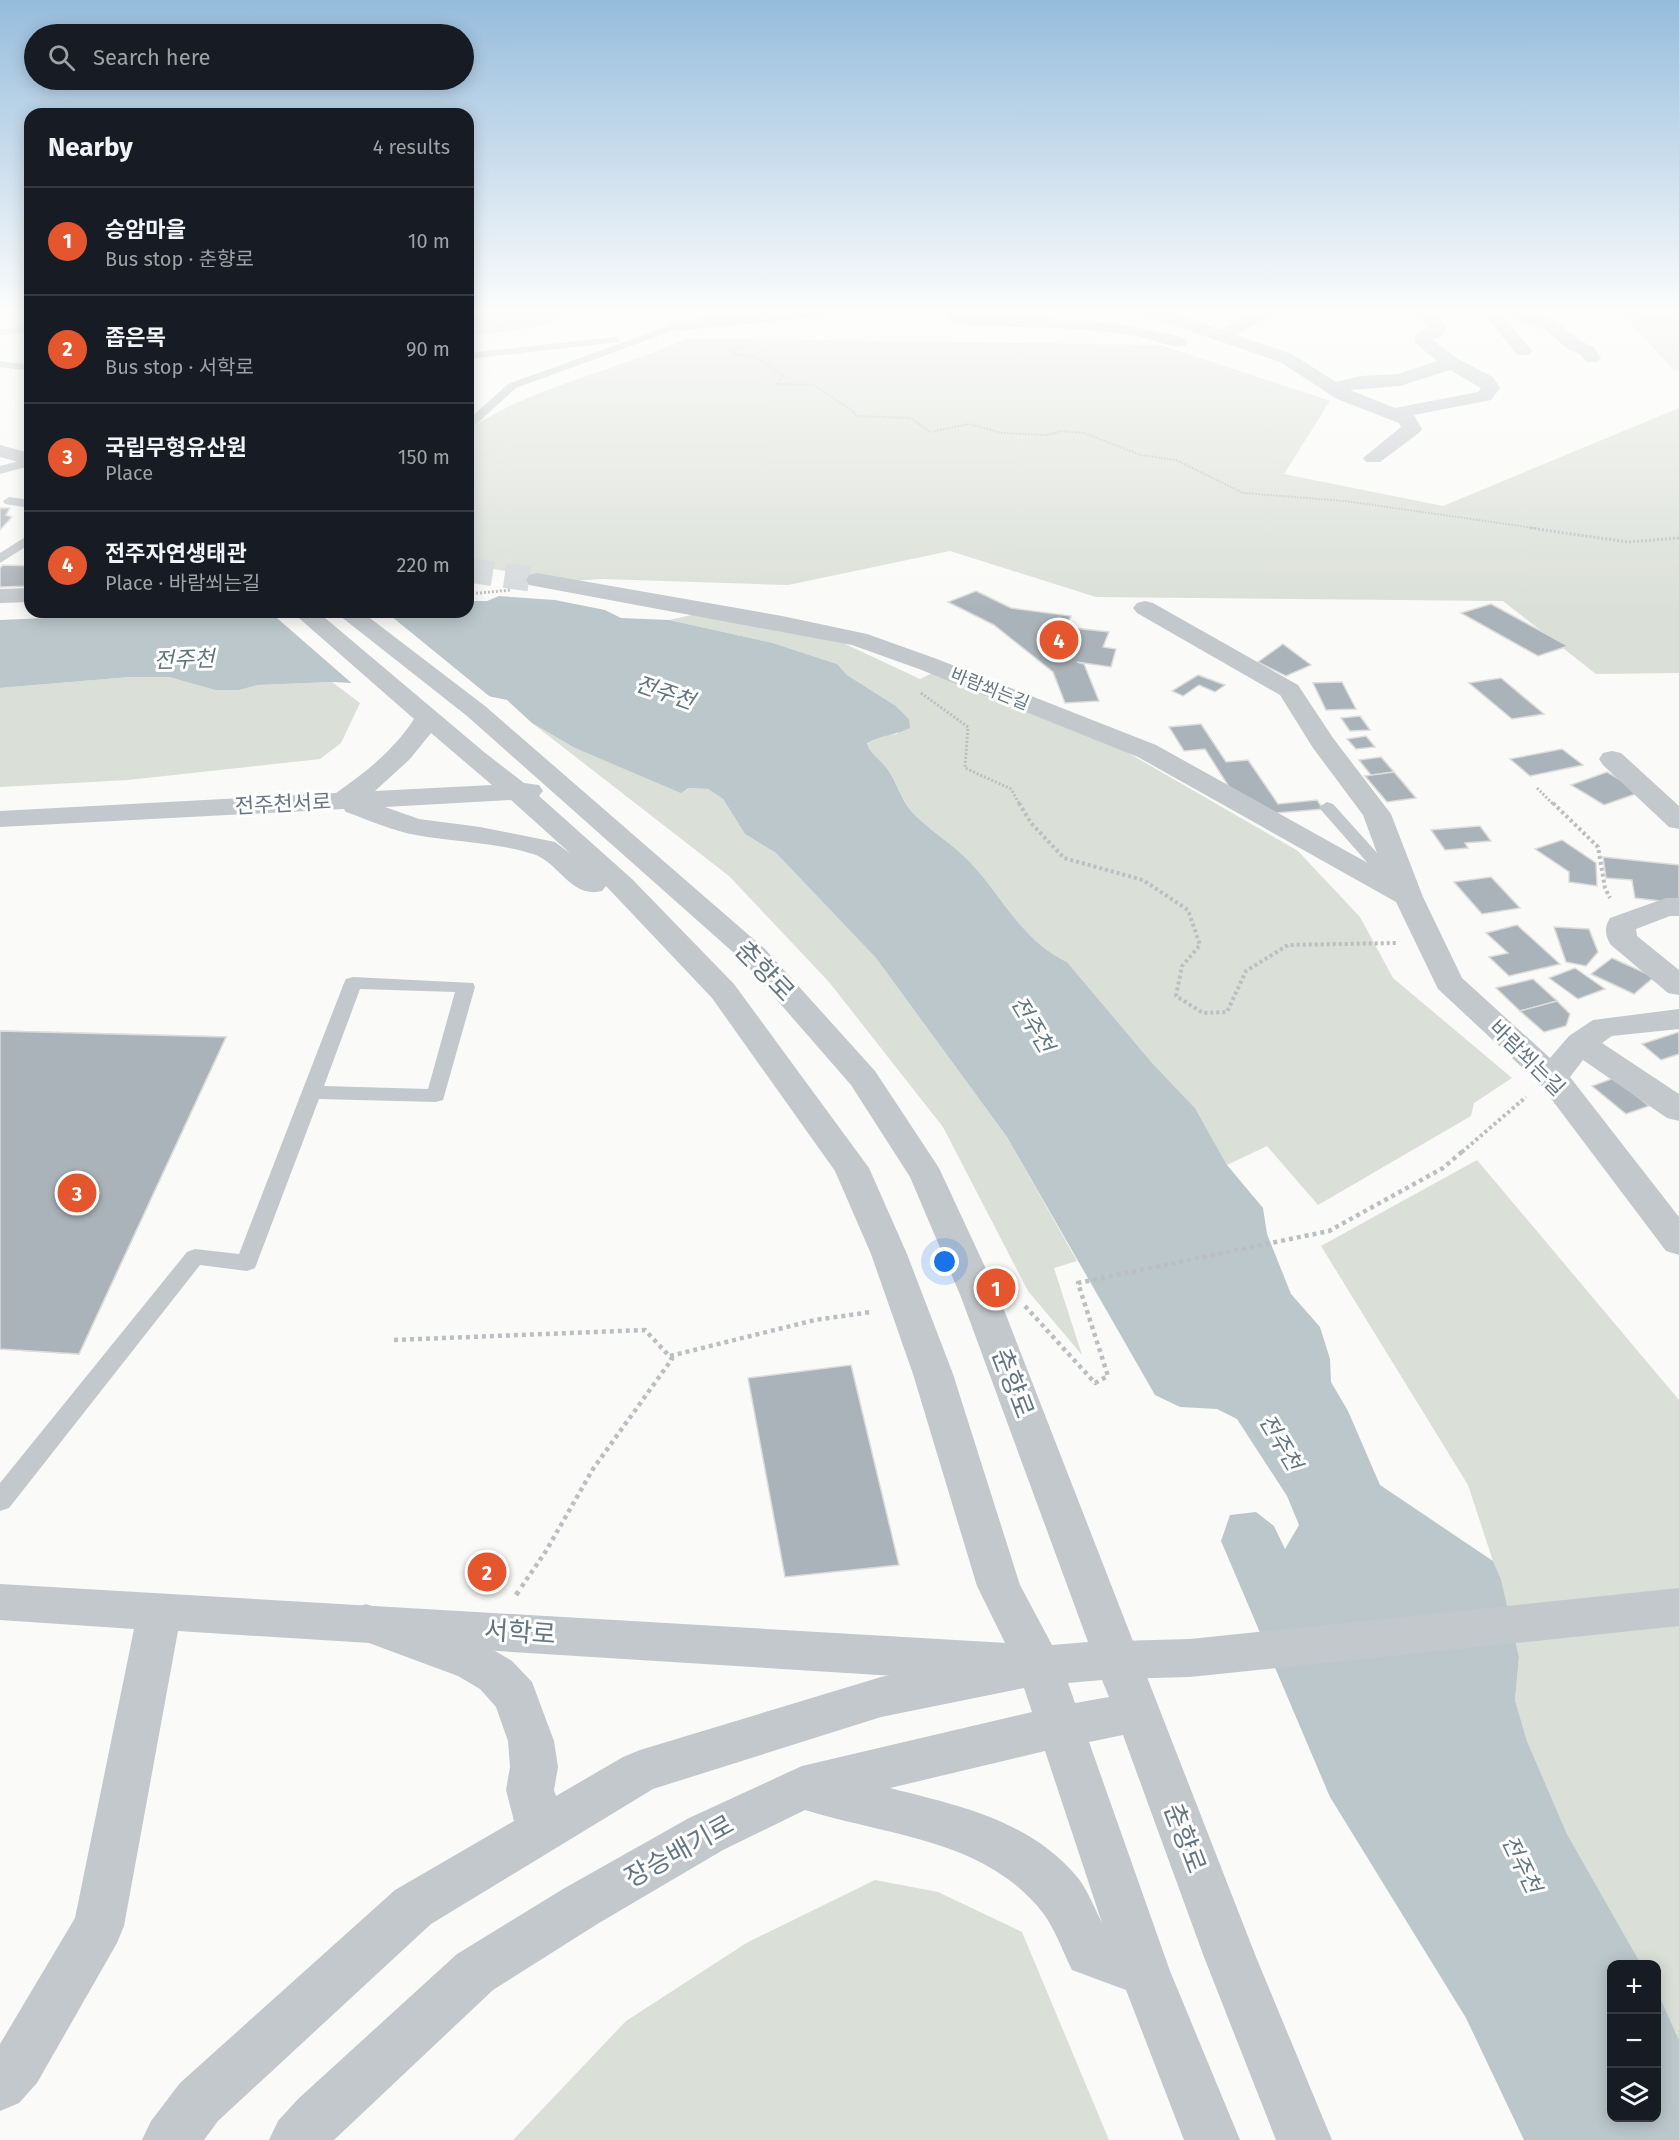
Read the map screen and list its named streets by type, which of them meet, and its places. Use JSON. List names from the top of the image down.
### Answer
{
  "streets": {
    "street": [
      "바람쐬는길",
      "전주천서로",
      "춘향로",
      "서학로",
      "장승배기로"
    ]
  },
  "crossings": [
    ["전주천서로", "춘향로"],
    ["춘향로", "서학로"],
    ["춘향로", "장승배기로"]
  ],
  "water": ["전주천"],
  "page": {
    "search": "Search here",
    "heading": ["Nearby", "4 results"],
    "list": [
      {
        "mark": "1",
        "name": "승암마을",
        "note": "Bus stop · 춘향로",
        "value": "10 m"
      },
      {
        "mark": "2",
        "name": "좁은목",
        "note": "Bus stop · 서학로",
        "value": "90 m"
      },
      {
        "mark": "3",
        "name": "국립무형유산원",
        "note": "Place",
        "value": "150 m"
      },
      {
        "mark": "4",
        "name": "전주자연생태관",
        "note": "Place · 바람쐬는길",
        "value": "220 m"
      }
    ],
    "pins": [
      "4",
      "3",
      "1",
      "2"
    ],
    "map_buttons": ["+", "−"]
  }
}
